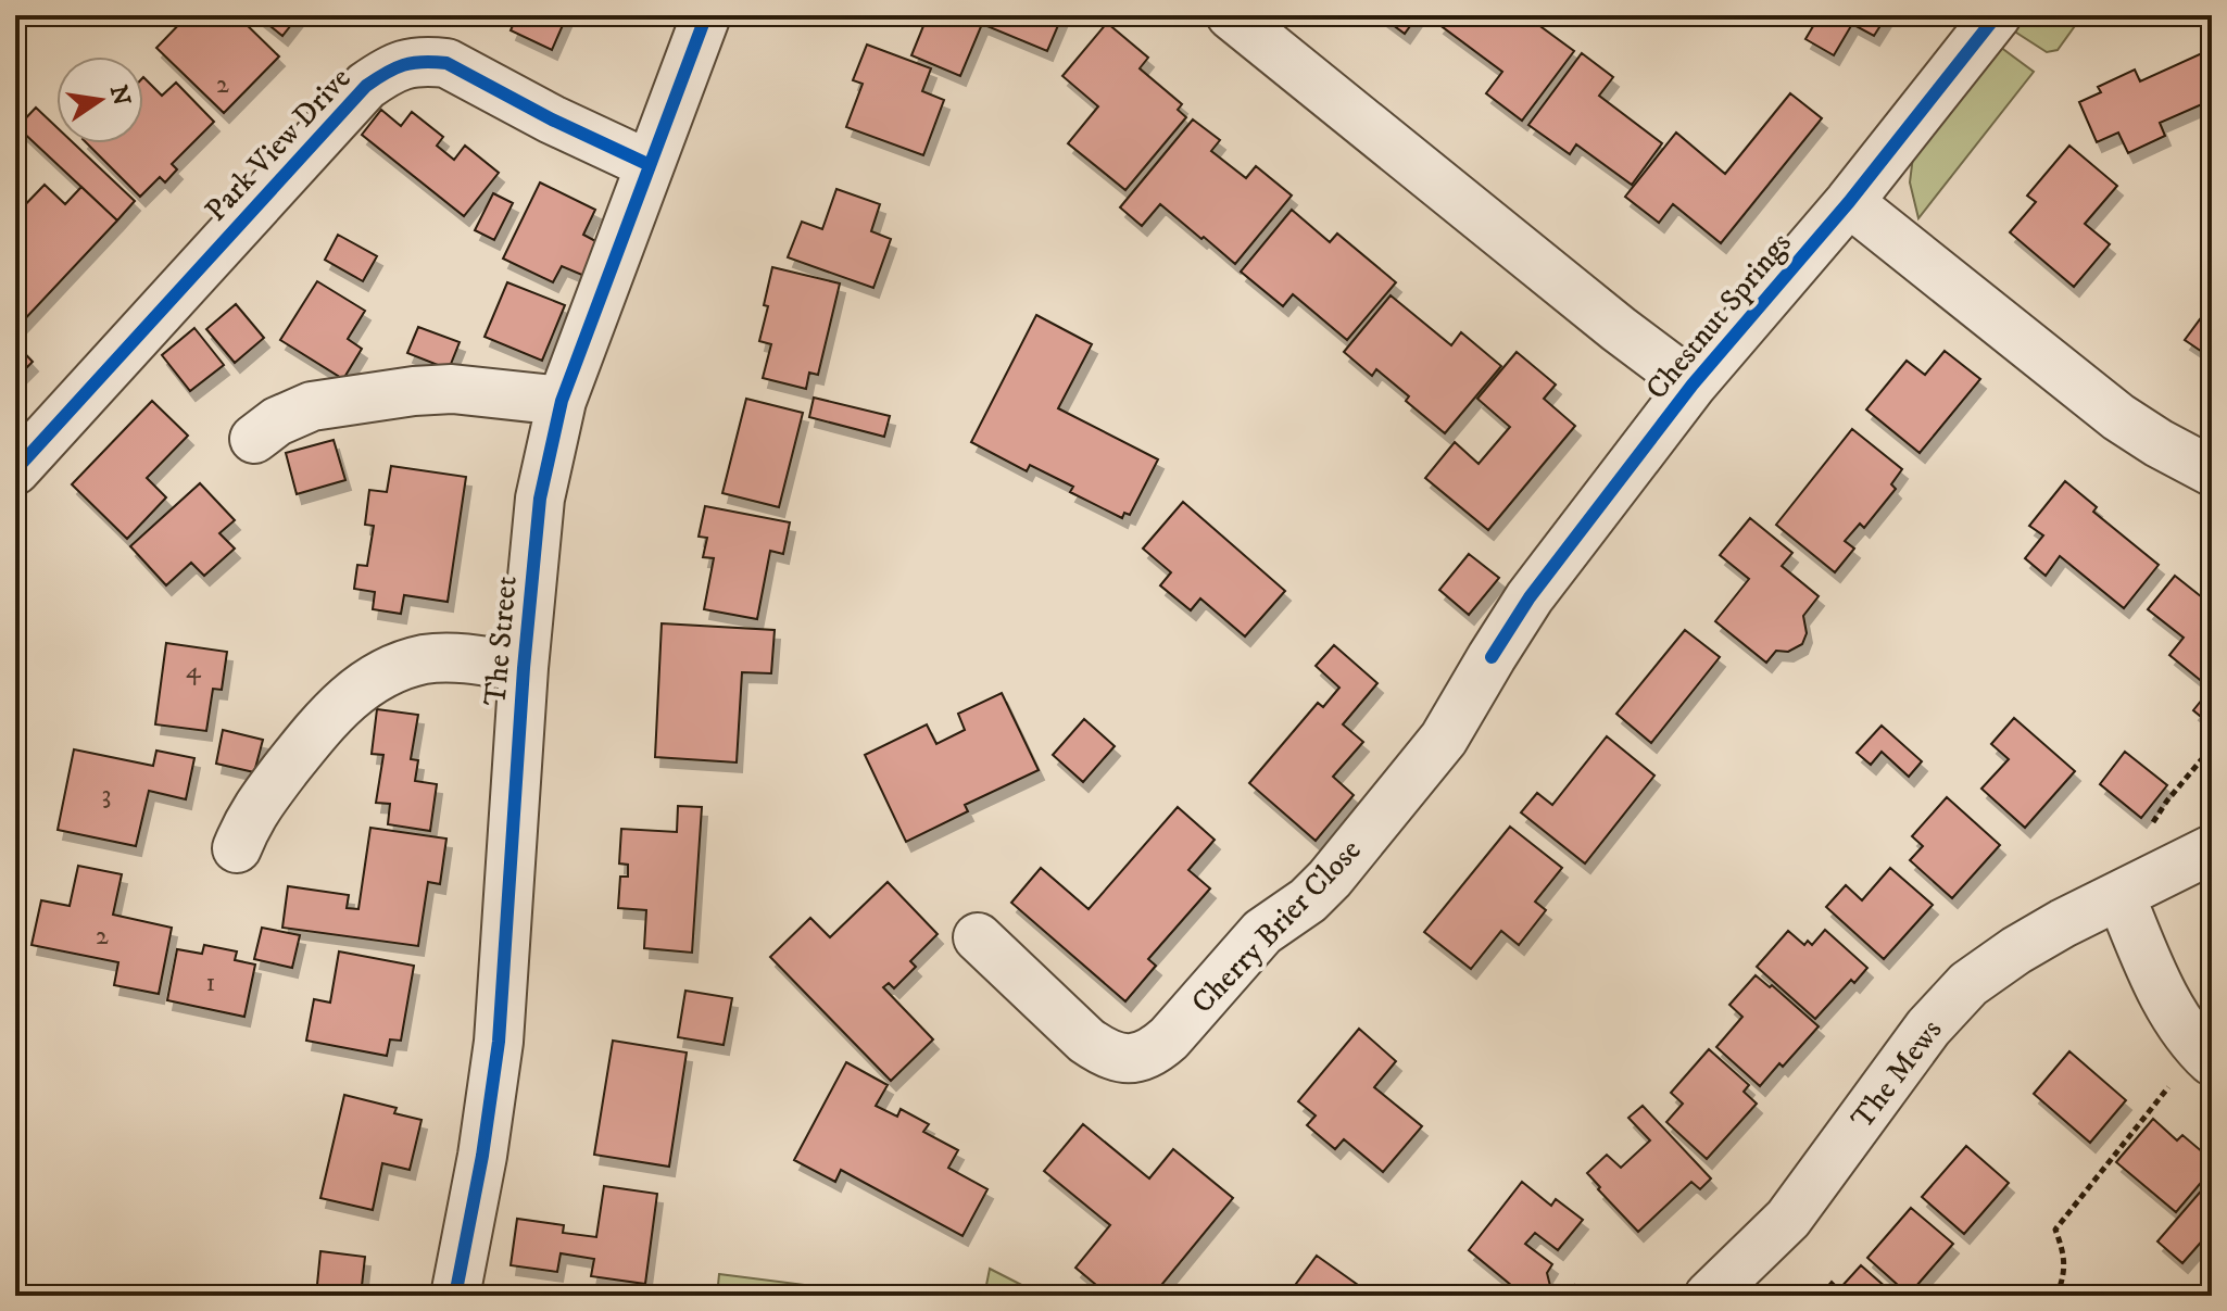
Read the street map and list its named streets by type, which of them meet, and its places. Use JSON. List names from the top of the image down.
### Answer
{
  "streets": {
    "street": [
      "Park View Drive",
      "Chestnut Springs",
      "The Street",
      "Cherry Brier Close",
      "The Mews"
    ]
  },
  "crossings": [
    ["Park View Drive", "The Street"],
    ["Chestnut Springs", "Cherry Brier Close"]
  ],
  "house_numbers": [
    "2",
    "4",
    "3",
    "2",
    "1"
  ],
  "north": "right"
}
